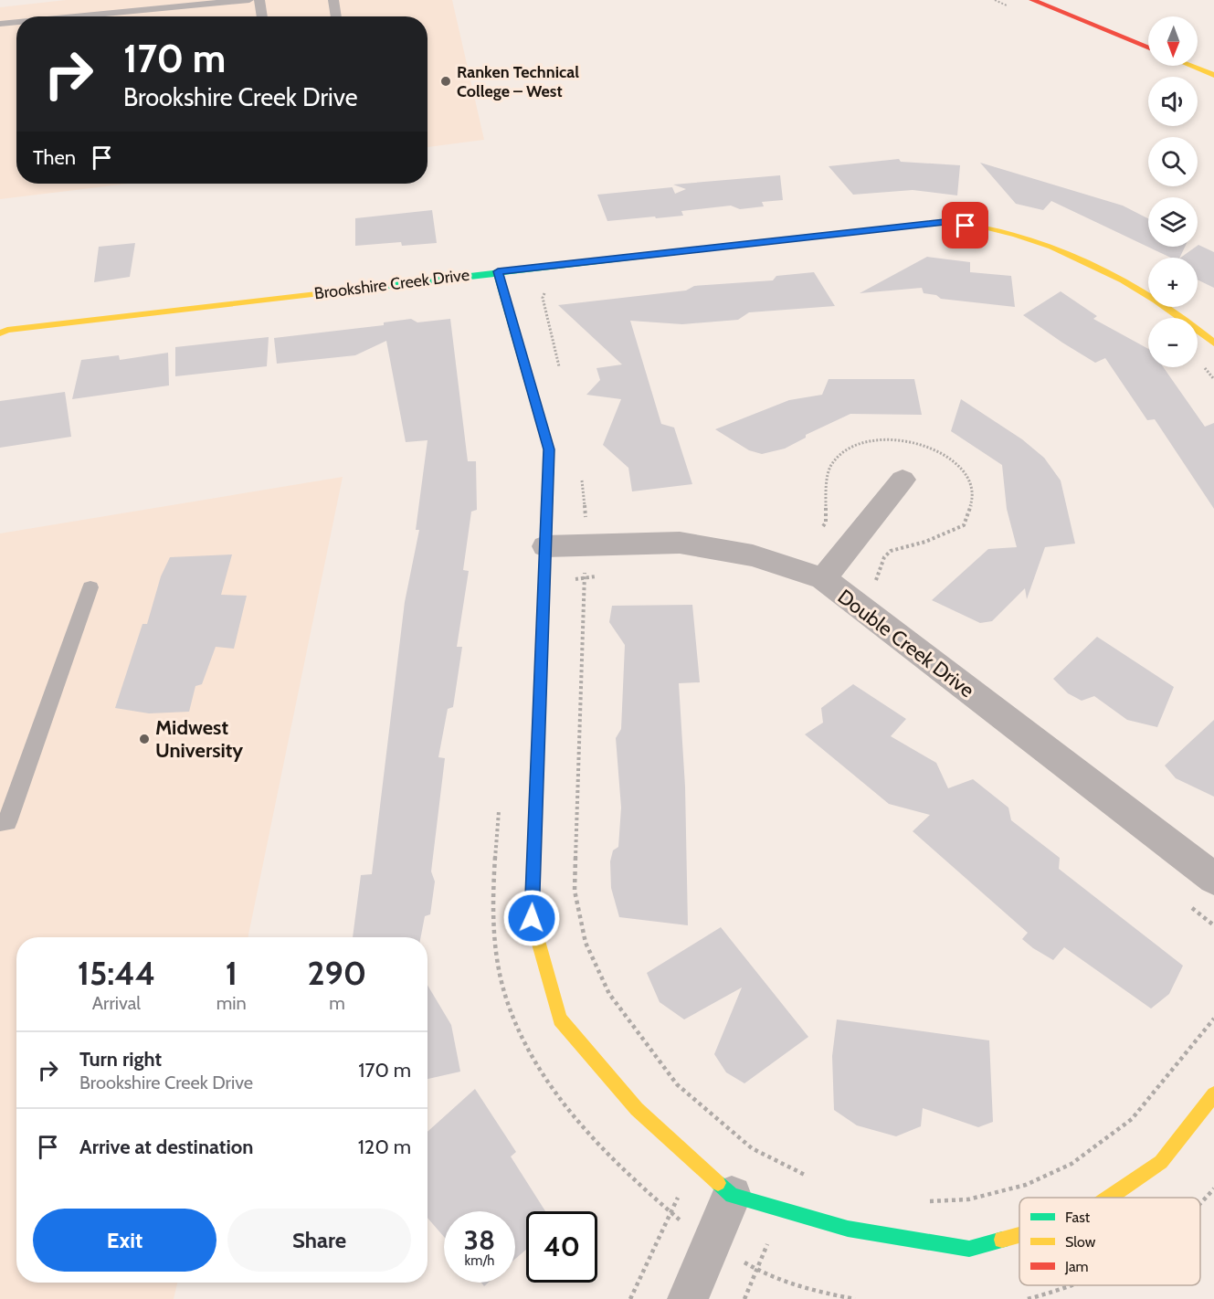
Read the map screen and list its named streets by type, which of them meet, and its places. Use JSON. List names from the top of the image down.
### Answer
{
  "streets": {
    "street": ["Brookshire Creek Drive", "Double Creek Drive"]
  },
  "places": ["Ranken Technical College – West", "Midwest University"],
  "legend": ["Fast", "Slow", "Jam"],
  "north": "bottom",
  "page": {
    "map_buttons": ["+", "−"],
    "turn": ["170 m", "Brookshire Creek Drive"],
    "then": "Then",
    "eta": [
      "15:44",
      "Arrival",
      "1",
      "min",
      "290",
      "m"
    ],
    "list": [
      {
        "name": "Turn right",
        "note": "Brookshire Creek Drive",
        "value": "170 m"
      },
      {
        "name": "Arrive at destination",
        "value": "120 m"
      }
    ],
    "buttons": ["Exit", "Share"],
    "speed": "38 km/h",
    "limit": "40"
  }
}
